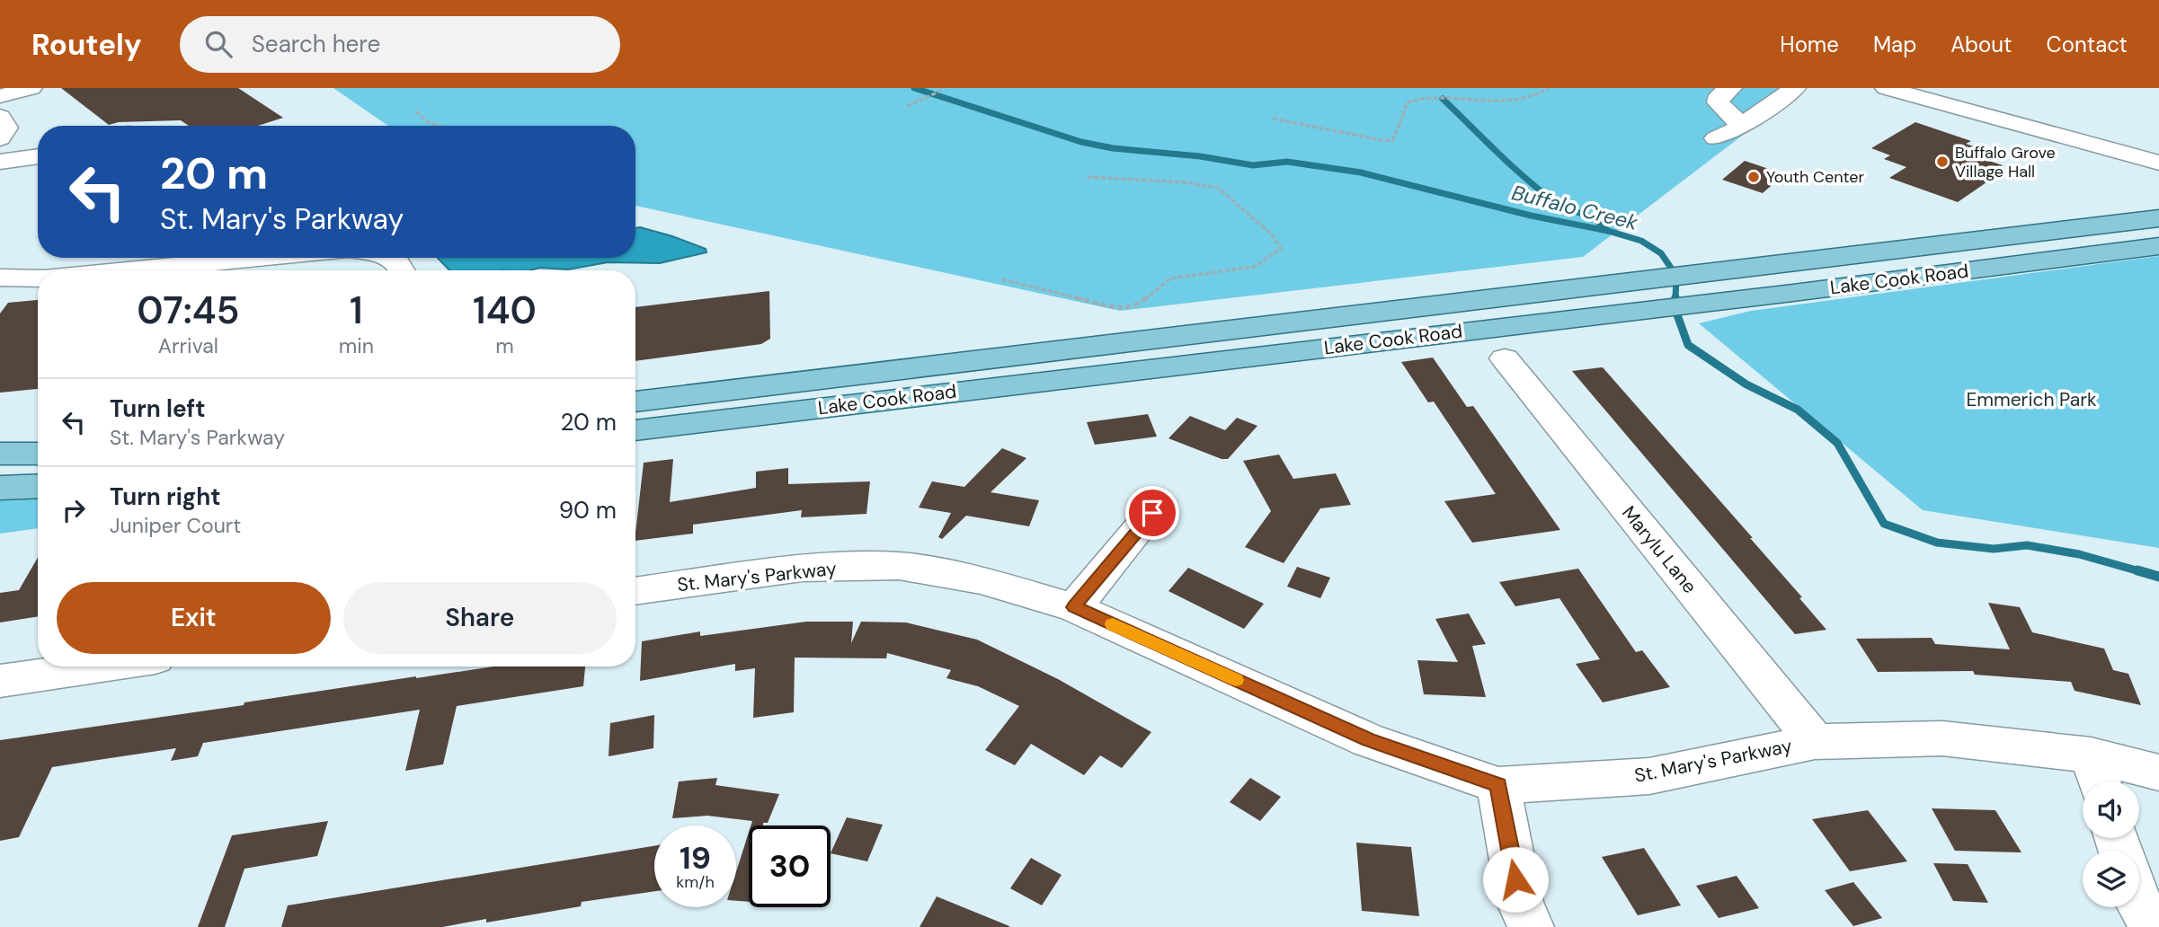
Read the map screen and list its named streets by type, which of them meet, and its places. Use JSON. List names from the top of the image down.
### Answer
{
  "streets": {
    "main road": ["Lake Cook Road"],
    "street": ["Marylu Lane", "St. Mary's Parkway"]
  },
  "crossings": [
    ["Marylu Lane", "St. Mary's Parkway"]
  ],
  "water": ["Buffalo Creek"],
  "parks": ["Emmerich Park"],
  "places": ["Buffalo Grove Village Hall", "Youth Center"],
  "page": {
    "header": "Routely",
    "search": "Search here",
    "nav": [
      "Home",
      "Map",
      "About",
      "Contact"
    ],
    "turn": ["20 m", "St. Mary's Parkway"],
    "eta": [
      "07:45",
      "Arrival",
      "1",
      "min",
      "140",
      "m"
    ],
    "list": [
      {
        "name": "Turn left",
        "note": "St. Mary's Parkway",
        "value": "20 m"
      },
      {
        "name": "Turn right",
        "note": "Juniper Court",
        "value": "90 m"
      }
    ],
    "buttons": ["Exit", "Share"],
    "speed": "19 km/h",
    "limit": "30"
  }
}
